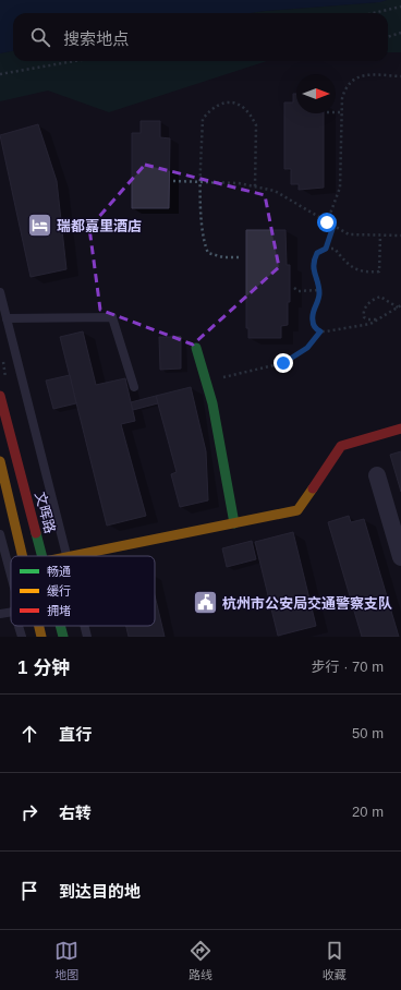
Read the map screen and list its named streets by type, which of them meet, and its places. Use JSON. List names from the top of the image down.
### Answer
{
  "streets": {
    "street": ["文晖路"]
  },
  "places": {
    "hotel": ["瑞都嘉里酒店"],
    "public building": ["杭州市公安局交通警察支队"]
  },
  "legend": ["畅通", "缓行", "拥堵"],
  "north": "right",
  "page": {
    "search": "搜索地点",
    "heading": ["1 分钟", "步行 · 70 m"],
    "list": [
      ["直行", "50 m"],
      ["右转", "20 m"],
      "到达目的地"
    ],
    "nav": ["地图", "路线", "收藏"]
  }
}
